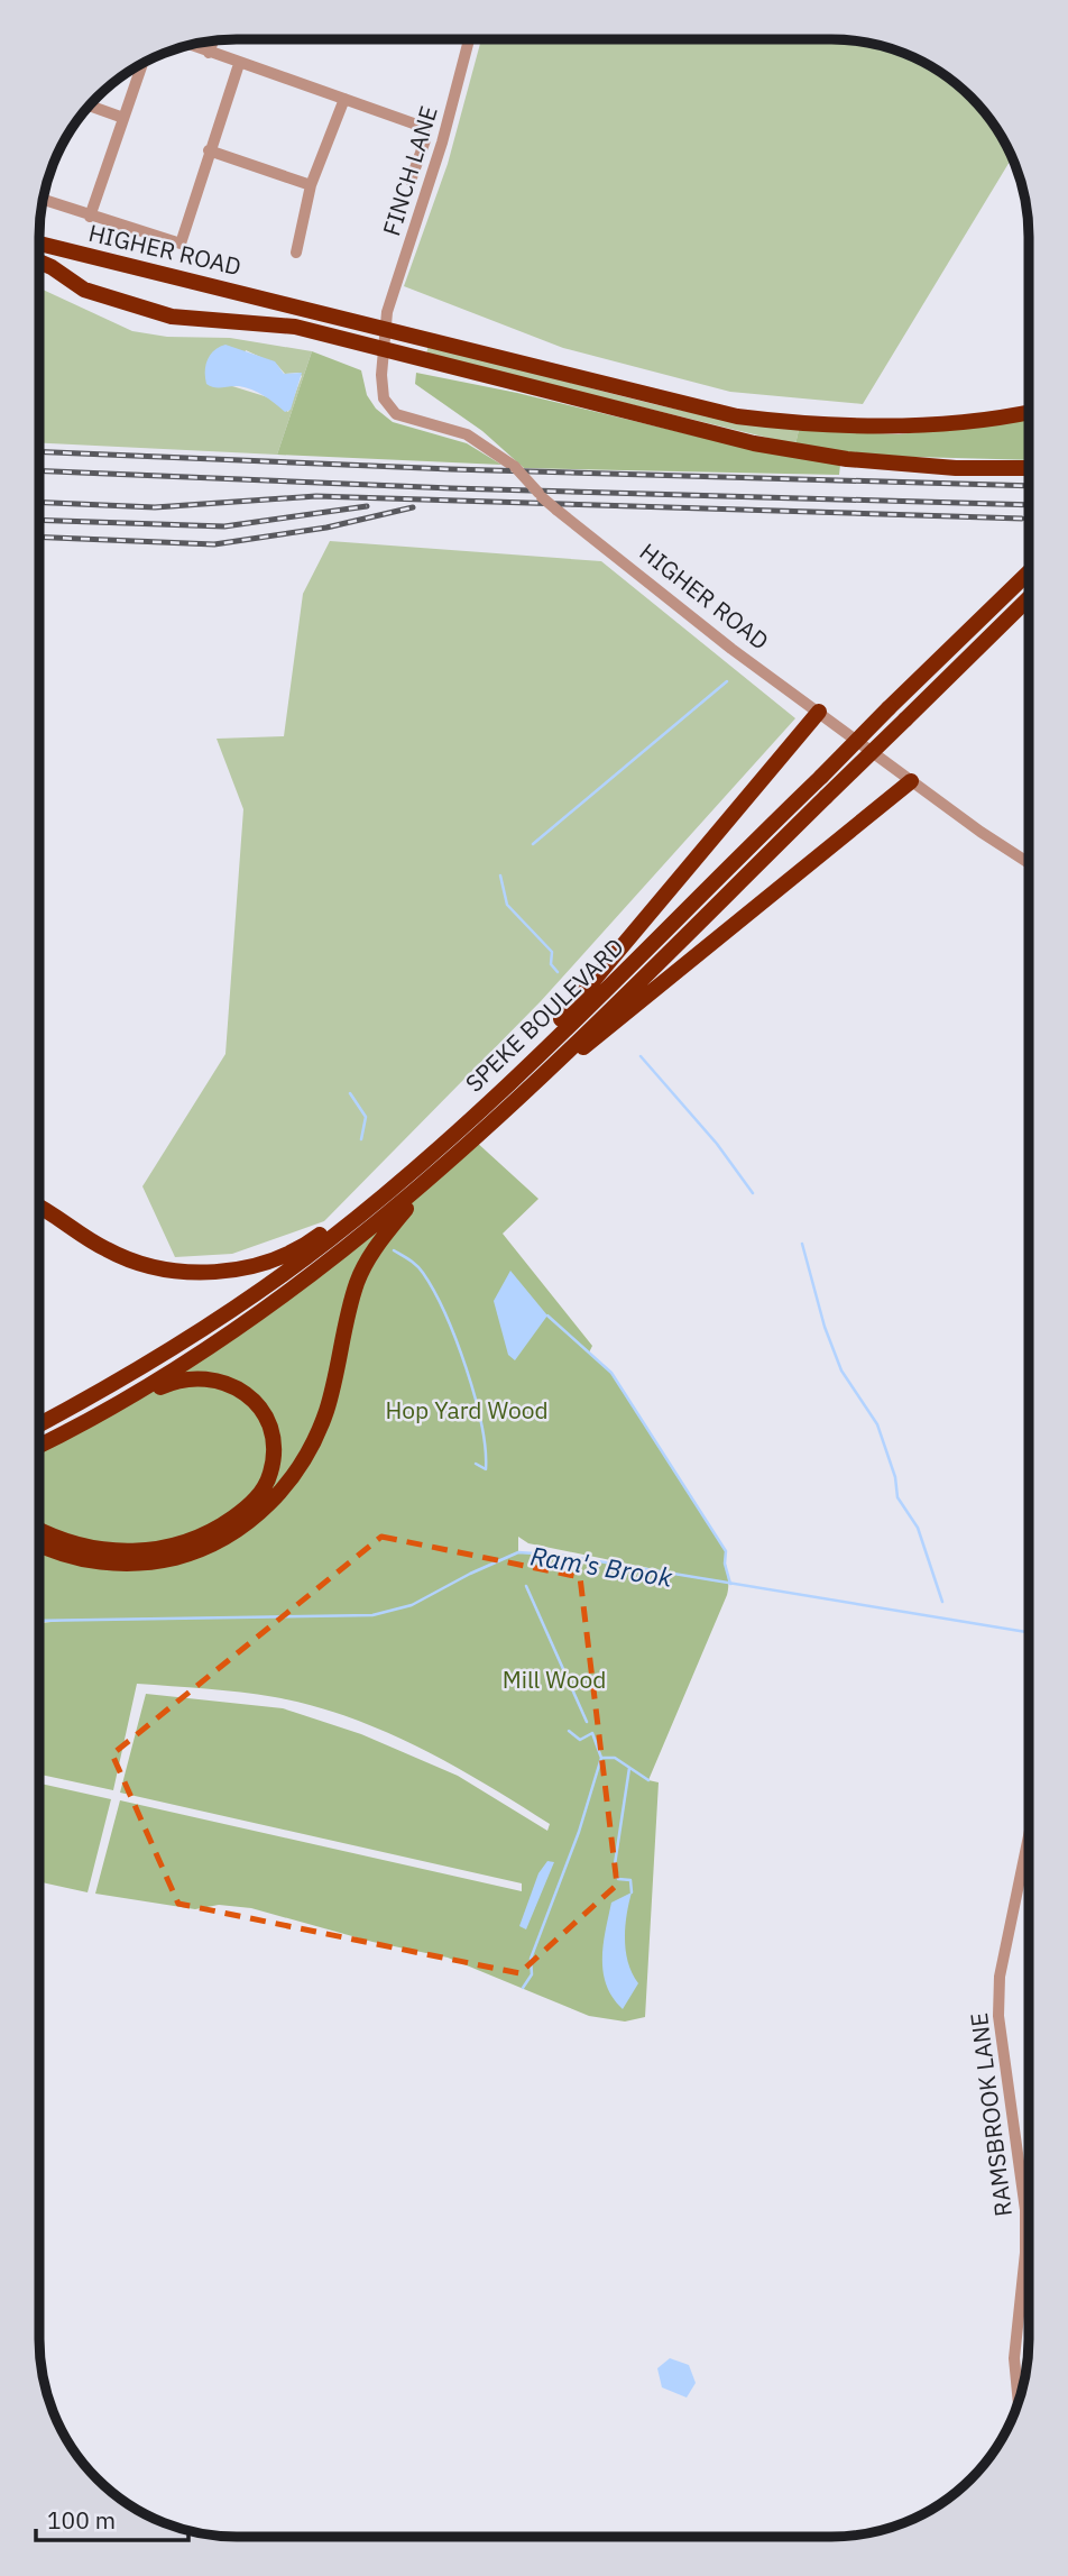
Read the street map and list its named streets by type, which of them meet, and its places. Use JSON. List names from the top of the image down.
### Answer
{
  "streets": {
    "highway": ["HIGHER ROAD", "SPEKE BOULEVARD"],
    "street": ["FINCH LANE", "RAMSBROOK LANE"]
  },
  "crossings": [
    ["FINCH LANE", "HIGHER ROAD"]
  ],
  "water": ["Ram's Brook"],
  "parks": ["Hop Yard Wood", "Mill Wood"],
  "scale_bar": "100 m"
}
